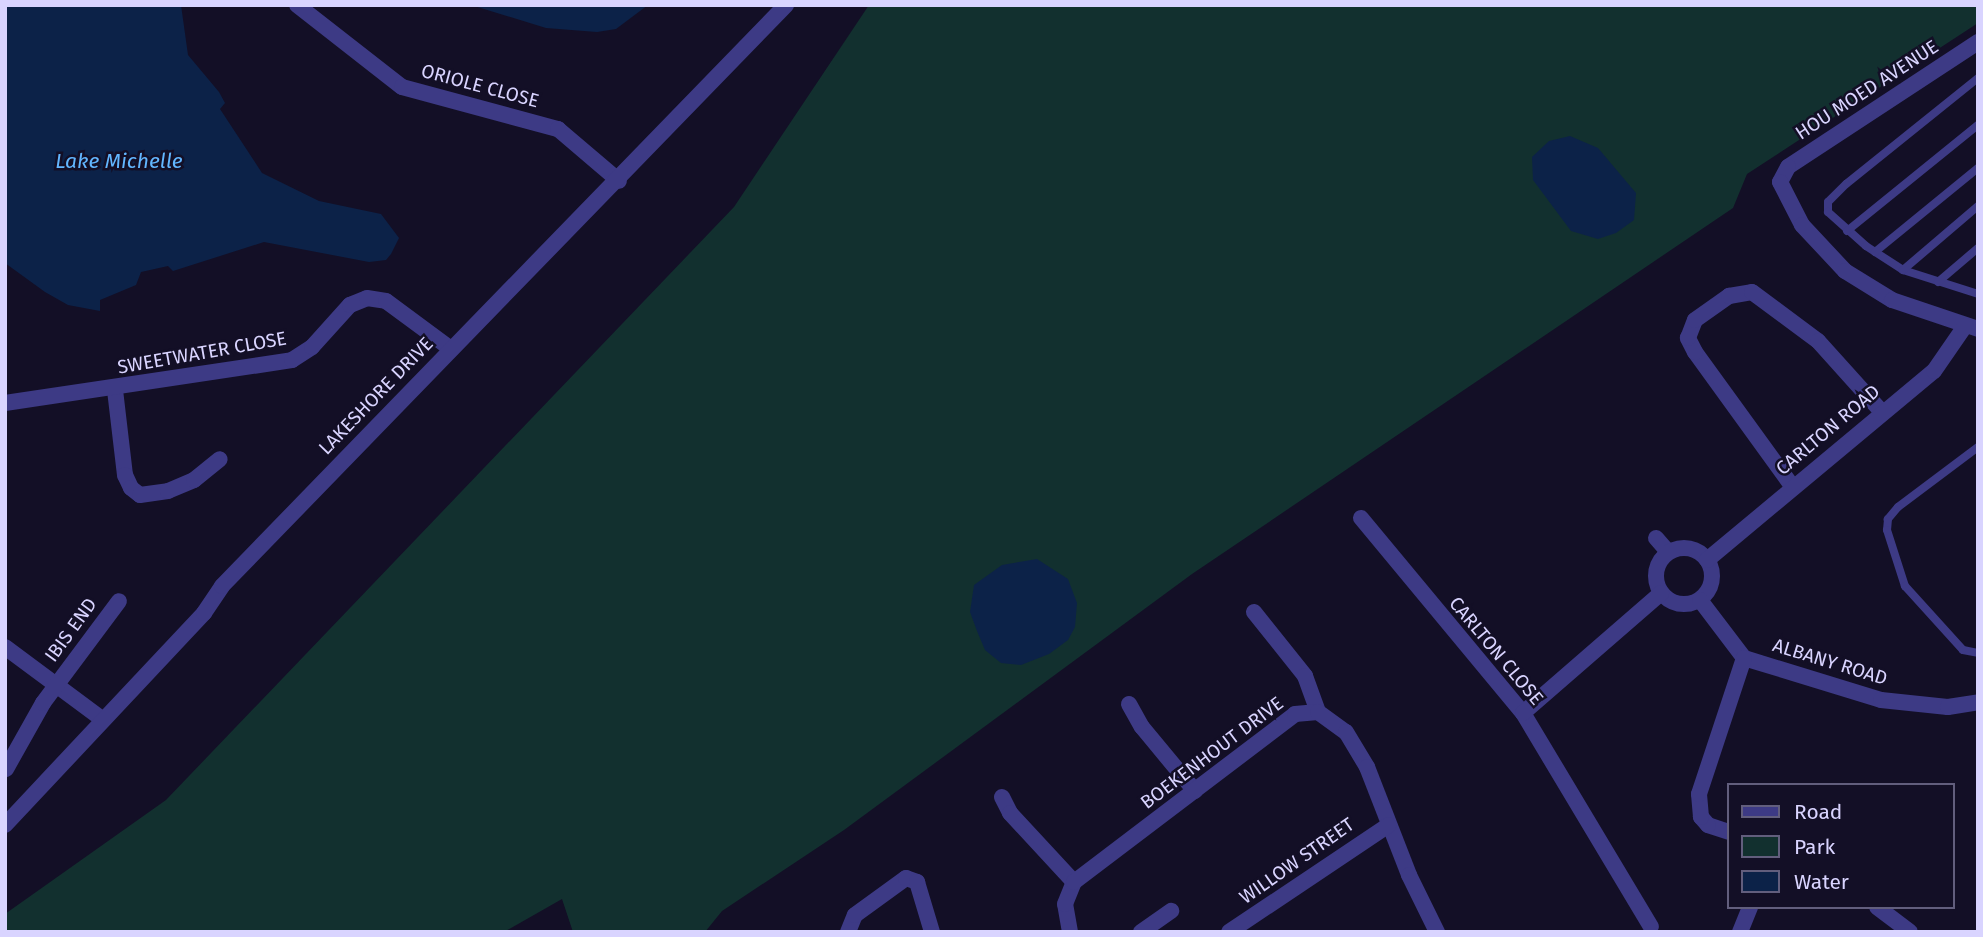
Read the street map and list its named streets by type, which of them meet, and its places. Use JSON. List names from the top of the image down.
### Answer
{
  "streets": {
    "street": [
      "ORIOLE CLOSE",
      "HOU MOED AVENUE",
      "SWEETWATER CLOSE",
      "LAKESHORE DRIVE",
      "CARLTON ROAD",
      "IBIS END",
      "CARLTON CLOSE",
      "ALBANY ROAD",
      "BOEKENHOUT DRIVE",
      "WILLOW STREET"
    ]
  },
  "crossings": [
    ["ORIOLE CLOSE", "LAKESHORE DRIVE"],
    ["HOU MOED AVENUE", "CARLTON ROAD"],
    ["SWEETWATER CLOSE", "LAKESHORE DRIVE"],
    ["LAKESHORE DRIVE", "IBIS END"],
    ["CARLTON ROAD", "ALBANY ROAD"]
  ],
  "water": ["Lake Michelle"],
  "legend": ["Road", "Park", "Water"]
}
